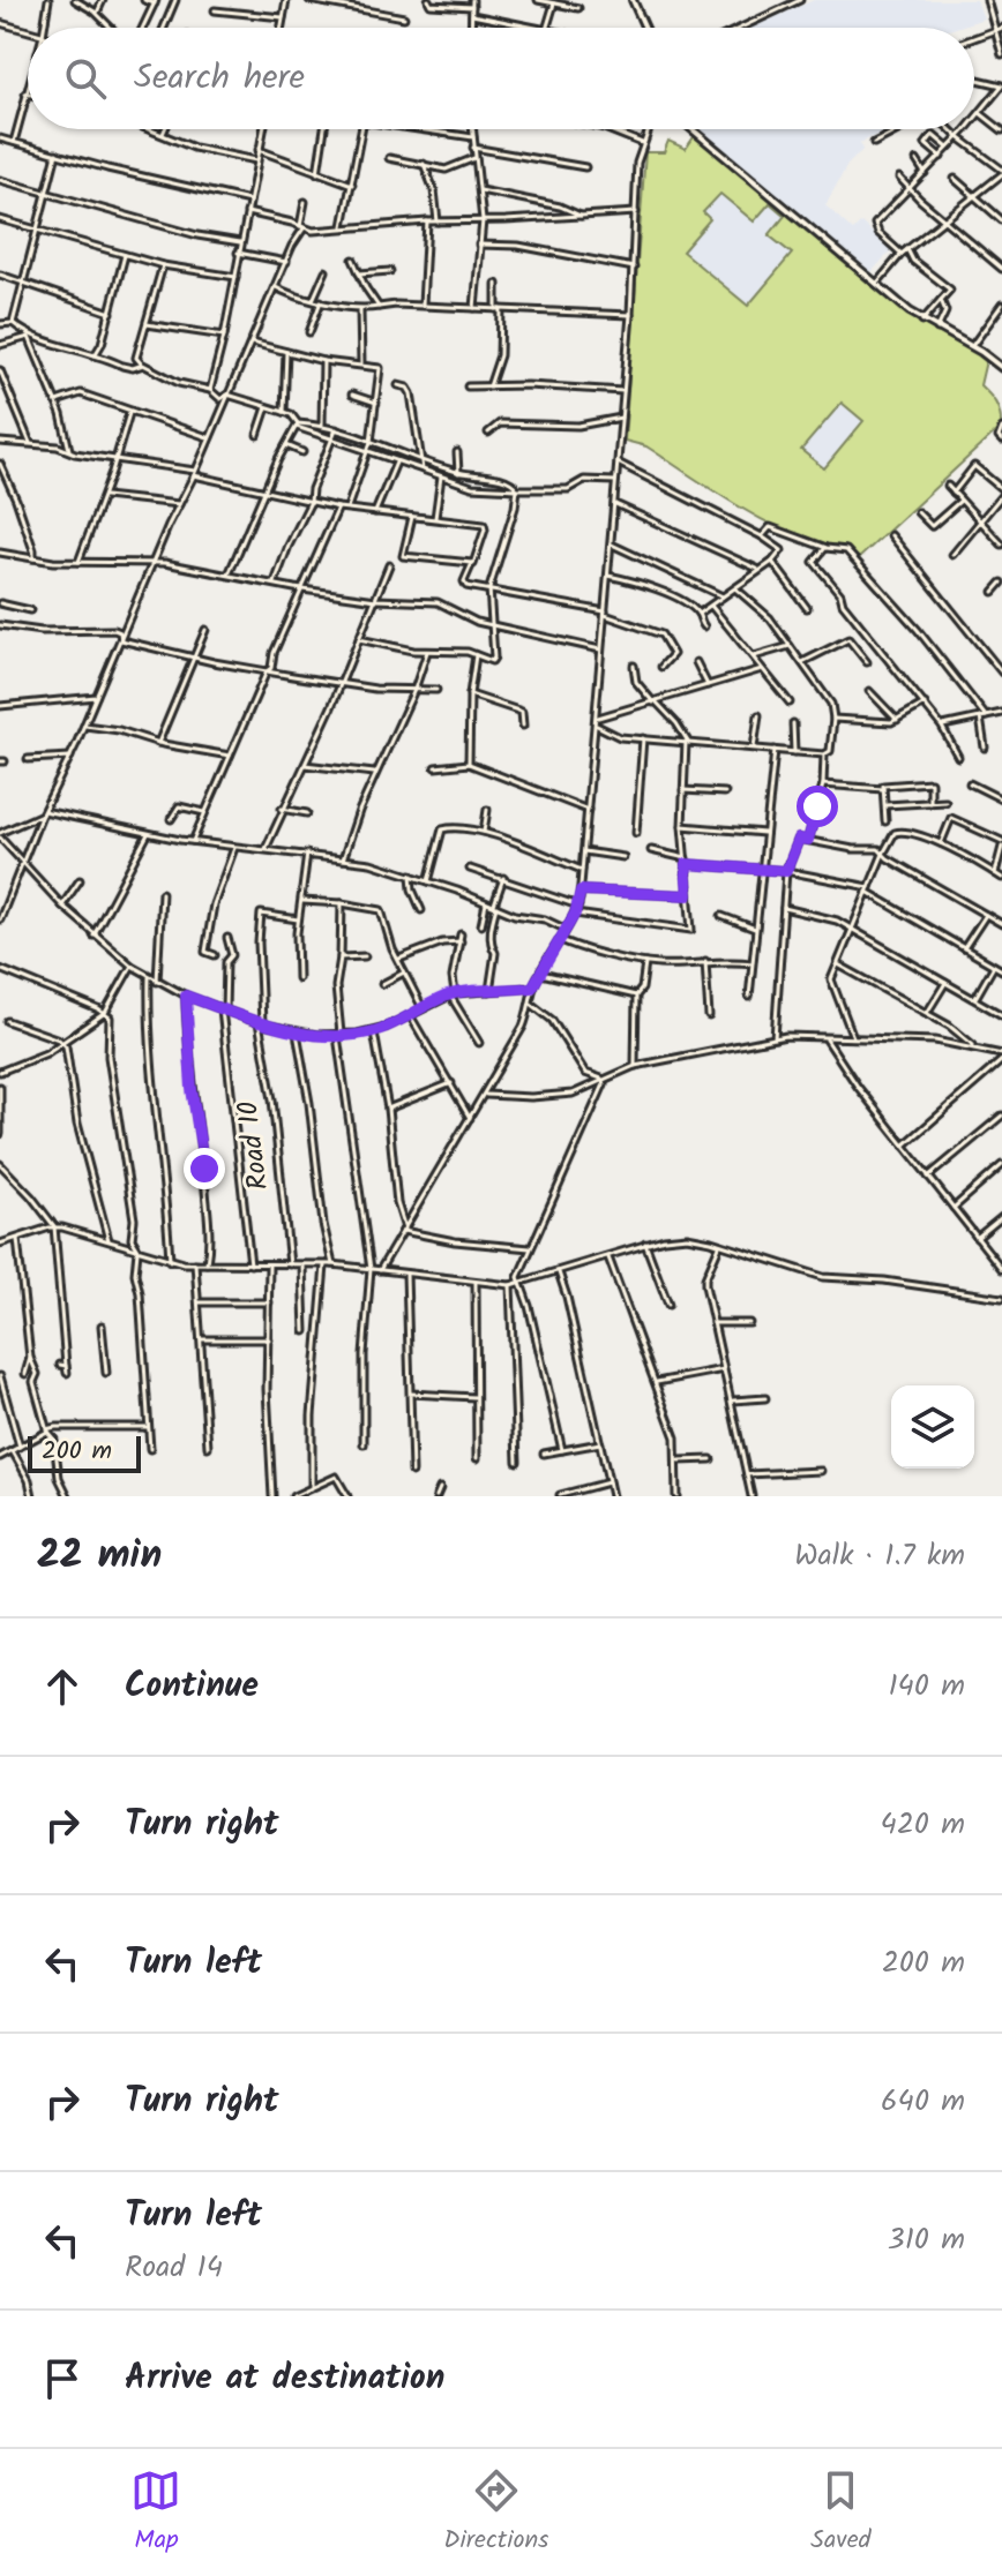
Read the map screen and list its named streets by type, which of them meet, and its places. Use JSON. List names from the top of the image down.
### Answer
{
  "streets": {
    "street": ["Road 10"]
  },
  "scale_bar": "200 m",
  "page": {
    "search": "Search here",
    "scale": "200 m",
    "heading": ["22 min", "Walk · 1.7 km"],
    "list": [
      ["Continue", "140 m"],
      ["Turn right", "420 m"],
      ["Turn left", "200 m"],
      ["Turn right", "640 m"],
      ["Turn left", "Road 14", "310 m"],
      "Arrive at destination"
    ],
    "nav": ["Map", "Directions", "Saved"]
  }
}
